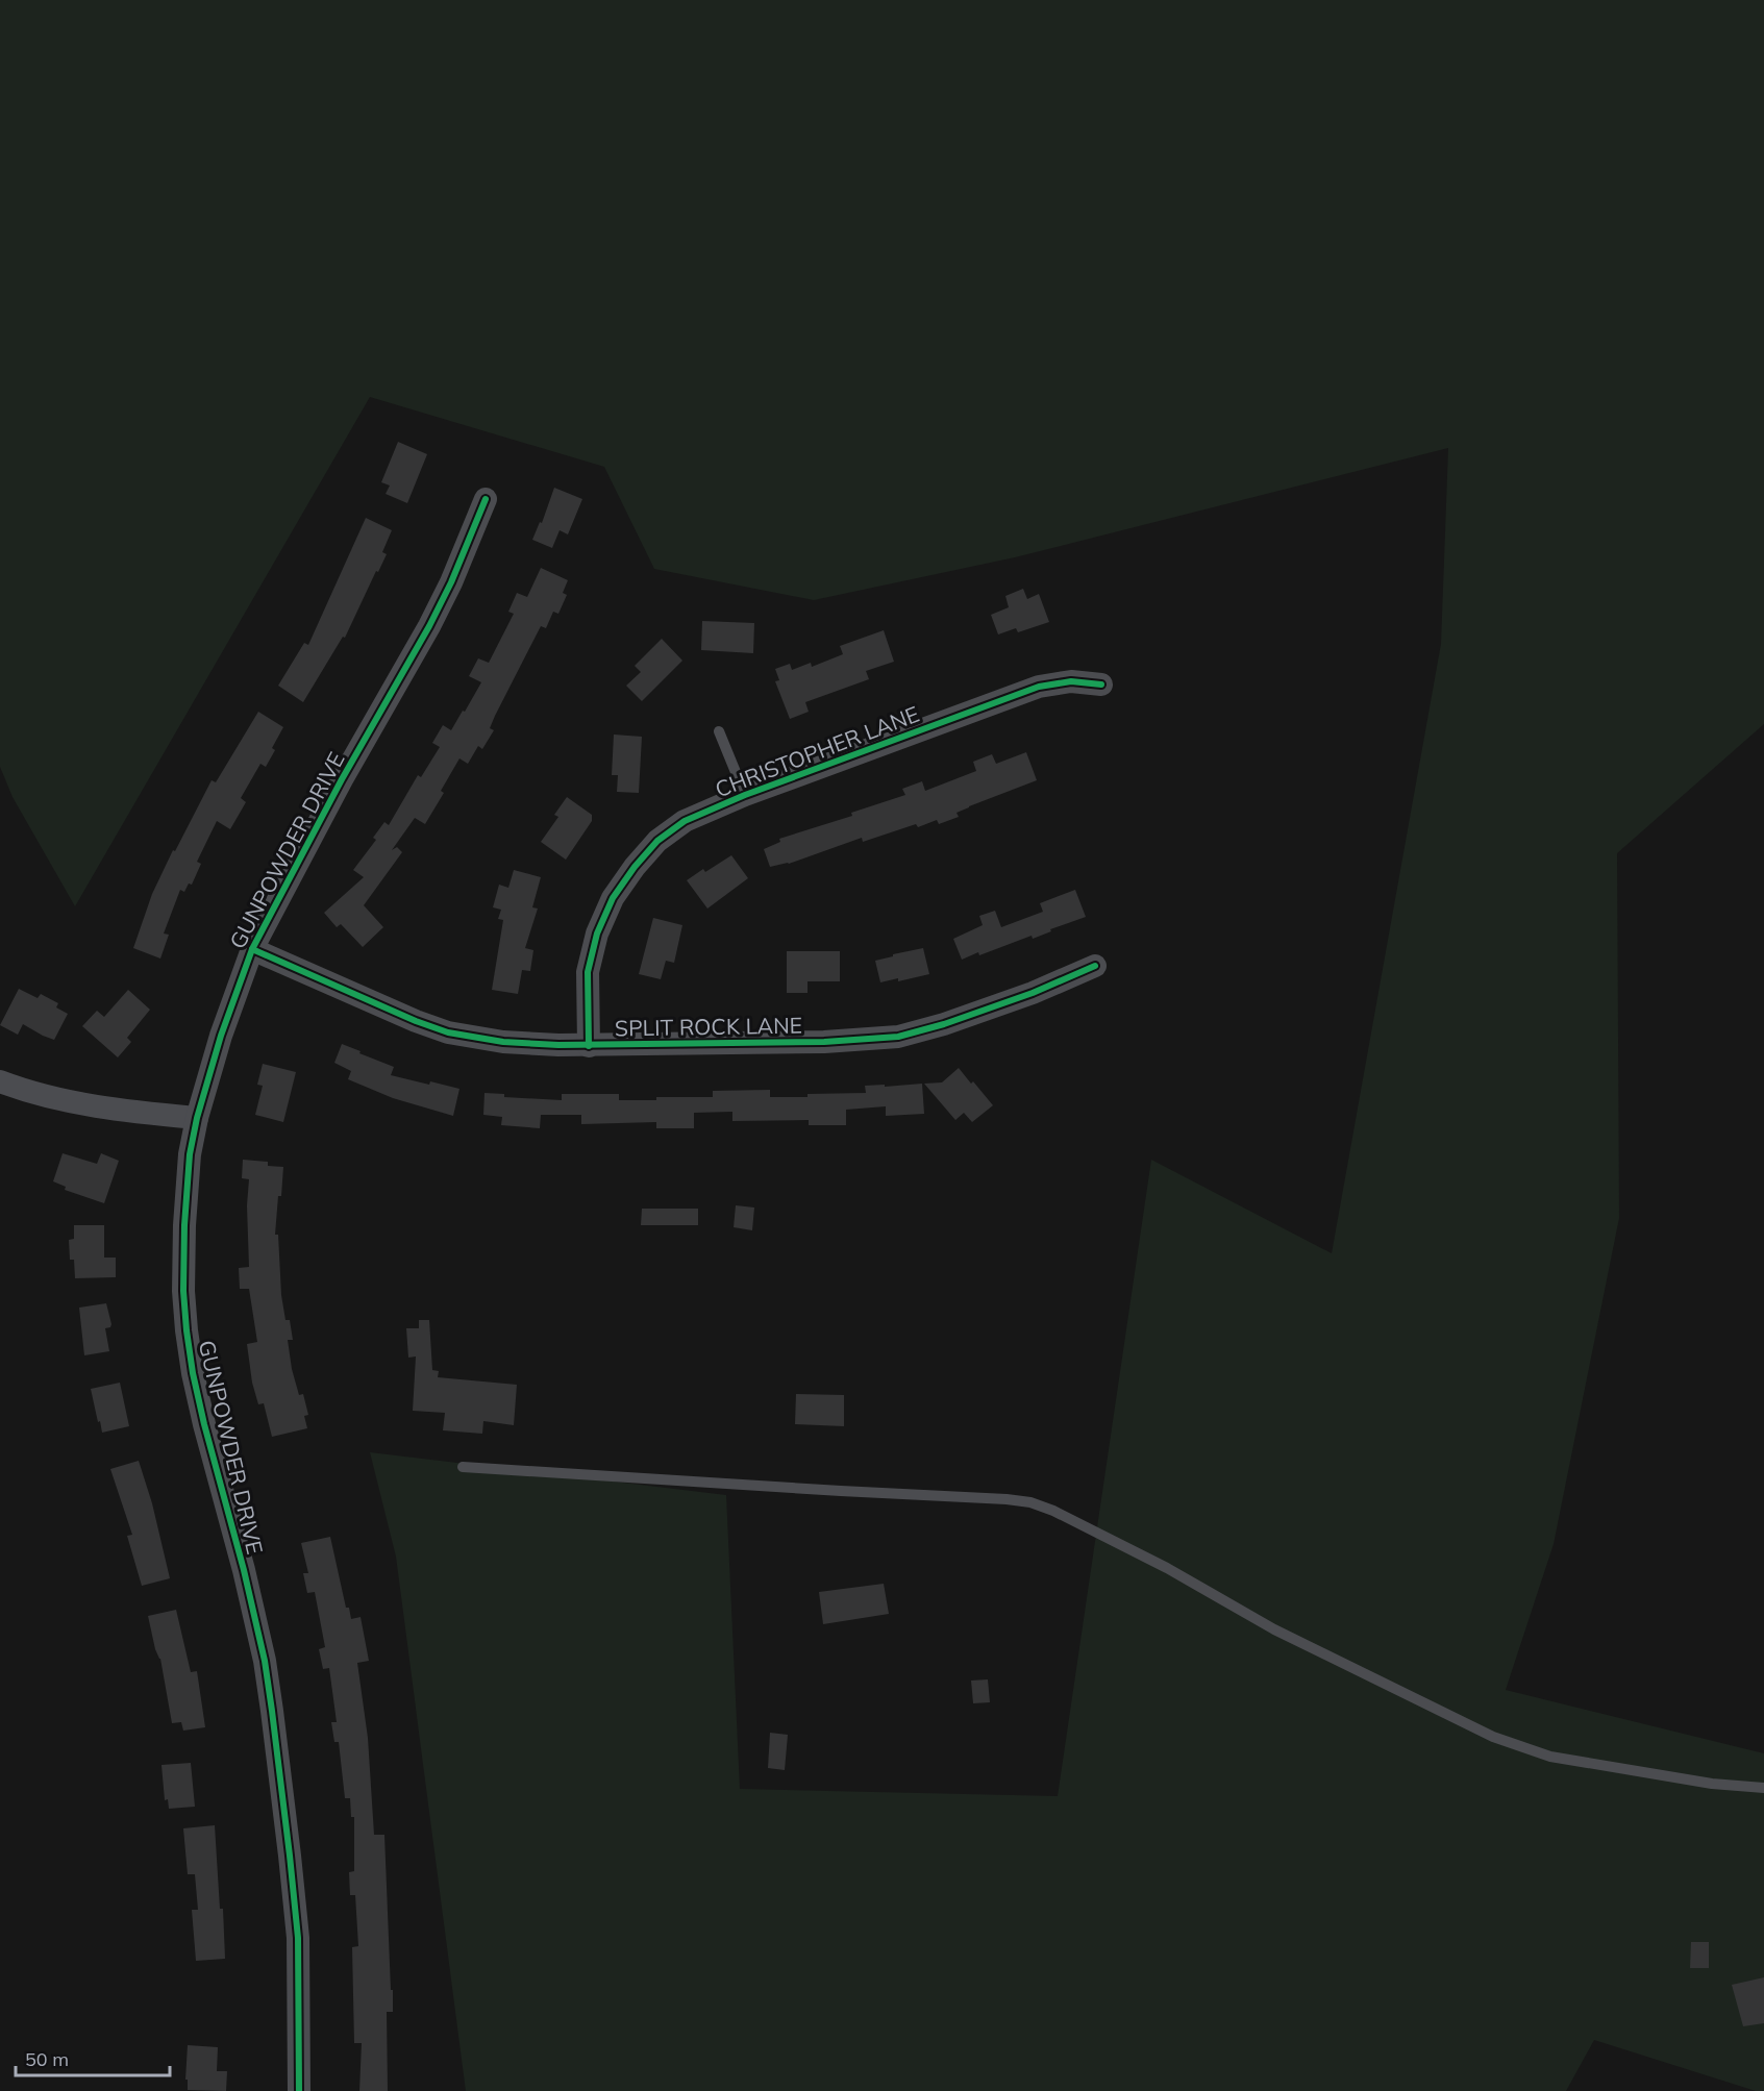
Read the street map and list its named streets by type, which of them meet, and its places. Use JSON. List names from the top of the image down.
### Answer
{
  "streets": {
    "street": ["CHRISTOPHER LANE", "GUNPOWDER DRIVE", "SPLIT ROCK LANE"]
  },
  "crossings": [
    ["CHRISTOPHER LANE", "SPLIT ROCK LANE"],
    ["GUNPOWDER DRIVE", "SPLIT ROCK LANE"]
  ],
  "scale_bar": "50 m"
}
